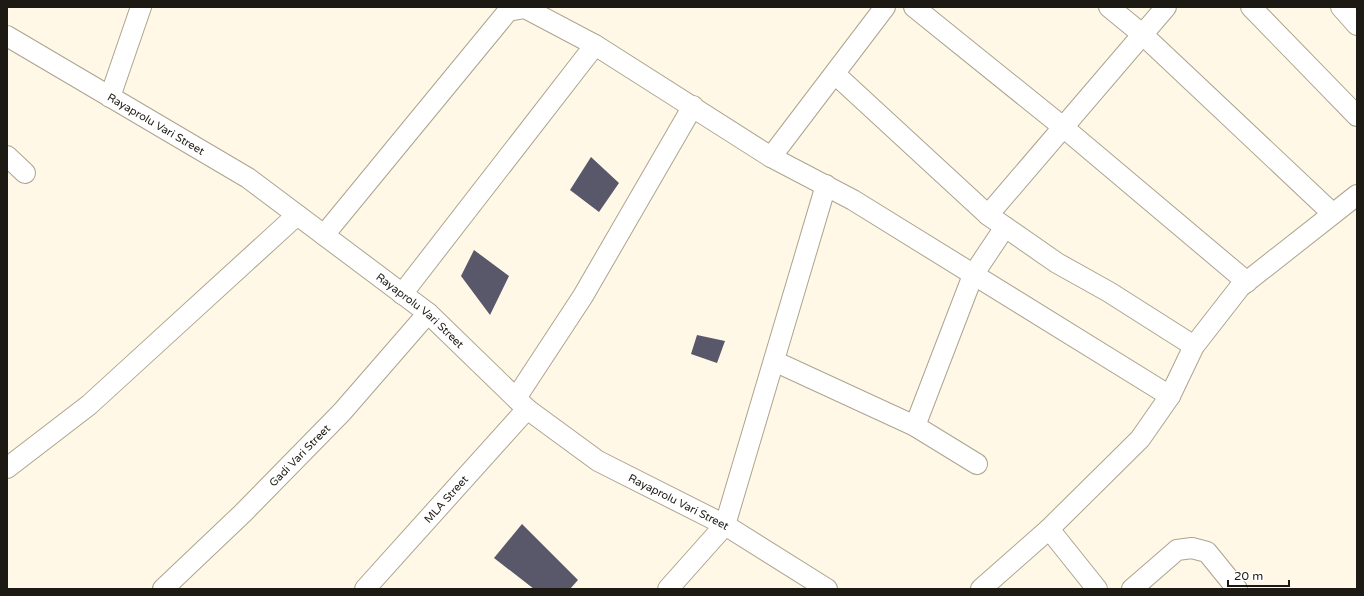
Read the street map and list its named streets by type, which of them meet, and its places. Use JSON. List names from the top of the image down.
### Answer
{
  "streets": {
    "street": ["Rayaprolu Vari Street", "Gadi Vari Street", "MLA Street"]
  },
  "crossings": [
    ["Rayaprolu Vari Street", "Gadi Vari Street"],
    ["Rayaprolu Vari Street", "MLA Street"]
  ],
  "scale_bar": "20 m"
}
